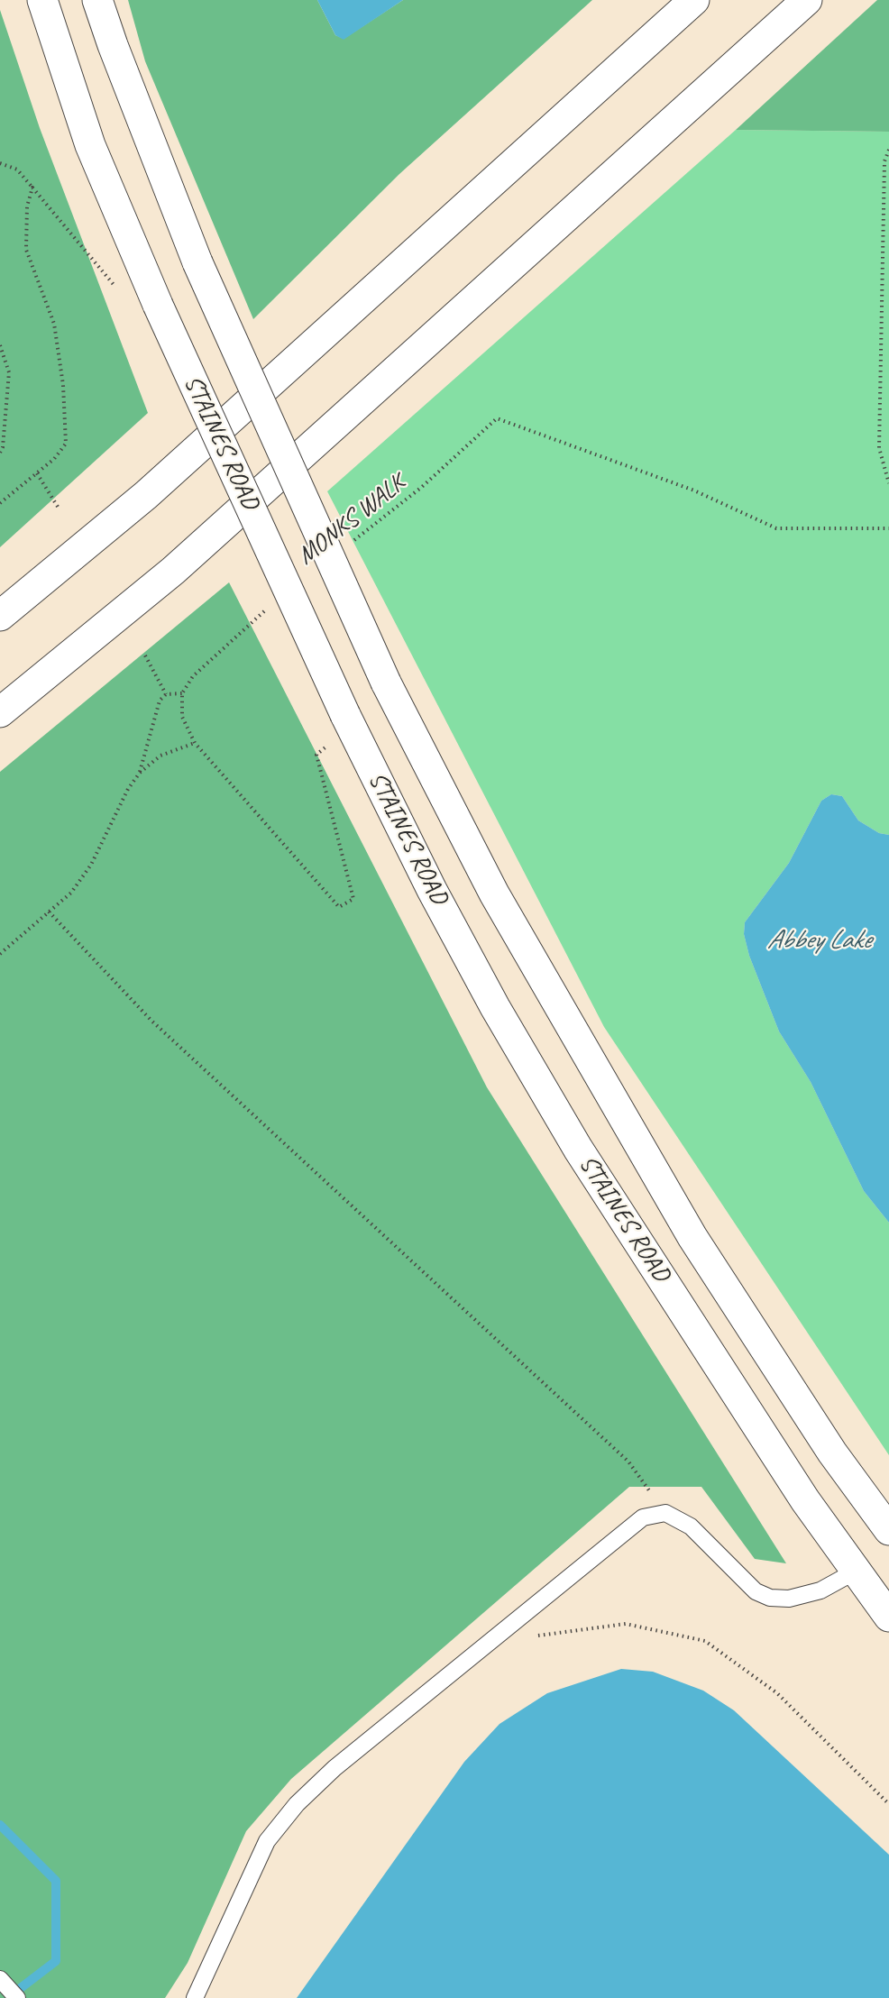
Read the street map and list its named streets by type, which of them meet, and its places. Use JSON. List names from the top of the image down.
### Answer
{
  "streets": {
    "main road": ["STAINES ROAD"],
    "path": ["MONKS WALK"]
  },
  "water": ["Abbey Lake"]
}
